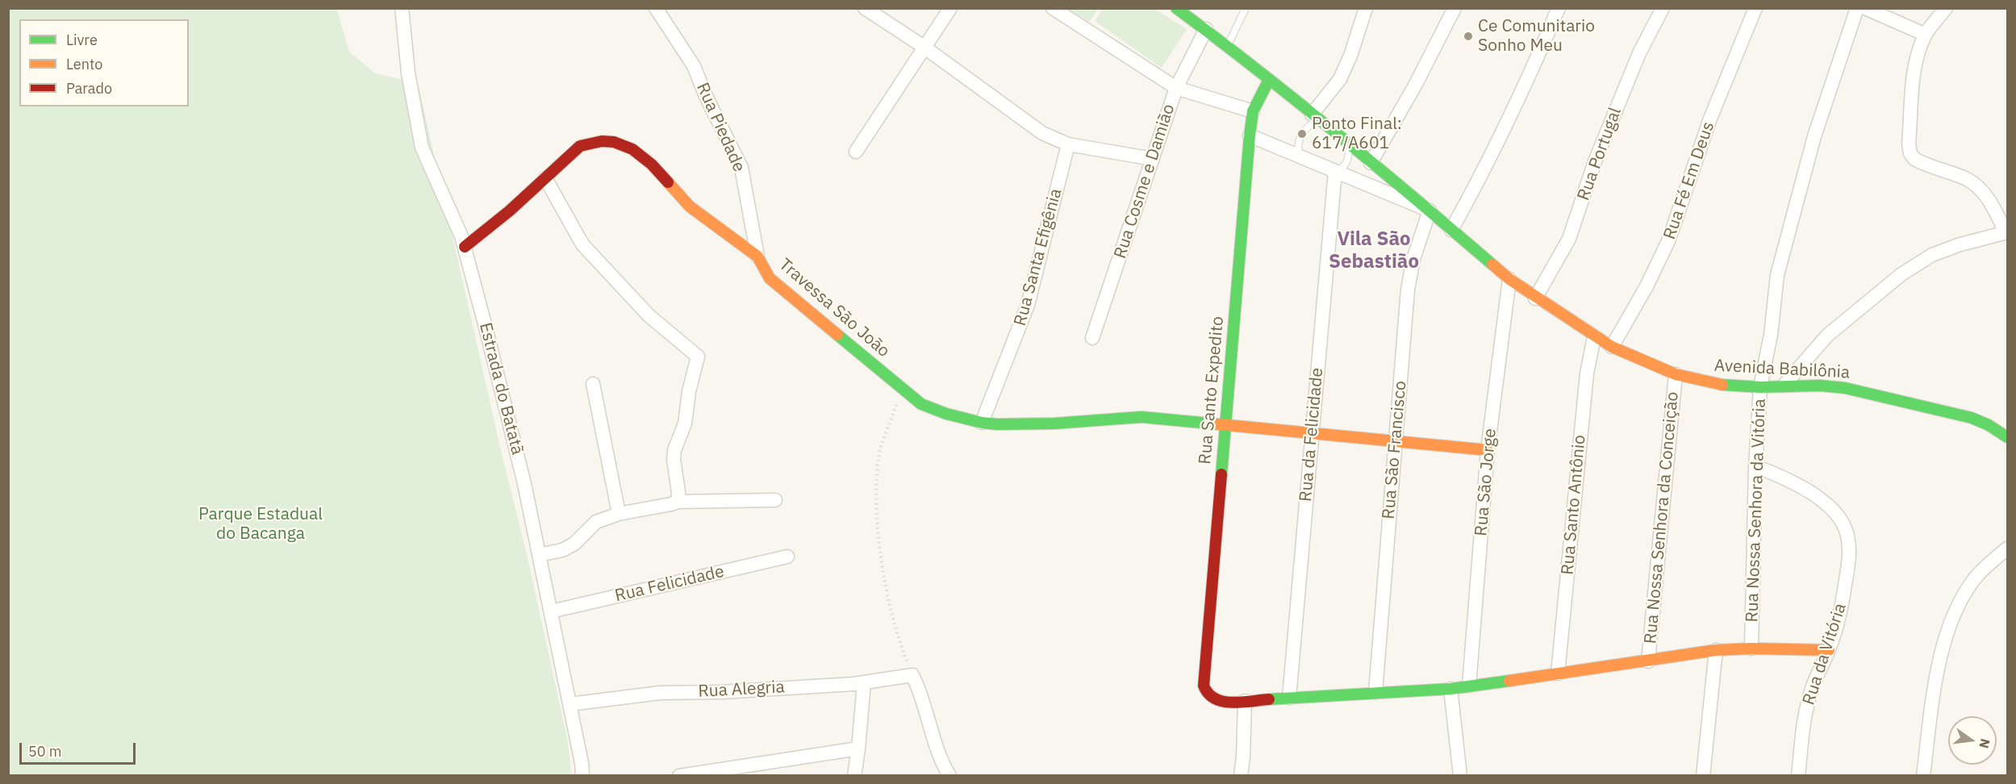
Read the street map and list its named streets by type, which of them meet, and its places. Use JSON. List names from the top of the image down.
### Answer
{
  "streets": {
    "street": [
      "Rua Piedade",
      "Rua Portugal",
      "Rua Fé Em Deus",
      "Rua Cosme e Damião",
      "Rua Santa Efigênia",
      "Travessa São João",
      "Avenida Babilônia",
      "Estrada do Batatã",
      "Rua Santo Expedito",
      "Rua da Felicidade",
      "Rua São Francisco",
      "Rua São Jorge",
      "Rua Santo Antônio",
      "Rua Nossa Senhora da Vitória",
      "Rua Nossa Senhora da Conceição",
      "Rua Felicidade",
      "Rua da Vitória",
      "Rua Alegria"
    ]
  },
  "crossings": [
    ["Rua Piedade", "Travessa São João"],
    ["Rua Portugal", "Avenida Babilônia"],
    ["Rua Fé Em Deus", "Avenida Babilônia"],
    ["Rua Cosme e Damião", "Avenida Babilônia"],
    ["Rua Santa Efigênia", "Travessa São João"],
    ["Travessa São João", "Estrada do Batatã"],
    ["Travessa São João", "Rua Santo Expedito"],
    ["Avenida Babilônia", "Rua Santo Expedito"],
    ["Avenida Babilônia", "Rua São Francisco"],
    ["Avenida Babilônia", "Rua São Jorge"],
    ["Avenida Babilônia", "Rua Santo Antônio"],
    ["Avenida Babilônia", "Rua Nossa Senhora da Vitória"],
    ["Avenida Babilônia", "Rua Nossa Senhora da Conceição"],
    ["Estrada do Batatã", "Rua Felicidade"],
    ["Estrada do Batatã", "Rua Alegria"],
    ["Rua Nossa Senhora da Vitória", "Rua da Vitória"]
  ],
  "districts": ["Vila São Sebastião"],
  "parks": ["Parque Estadual do Bacanga"],
  "places": ["Ce Comunitario Sonho Meu", "Ponto Final: 617/A601"],
  "legend": ["Livre", "Lento", "Parado"],
  "scale_bar": "50 m",
  "north": "right"
}
